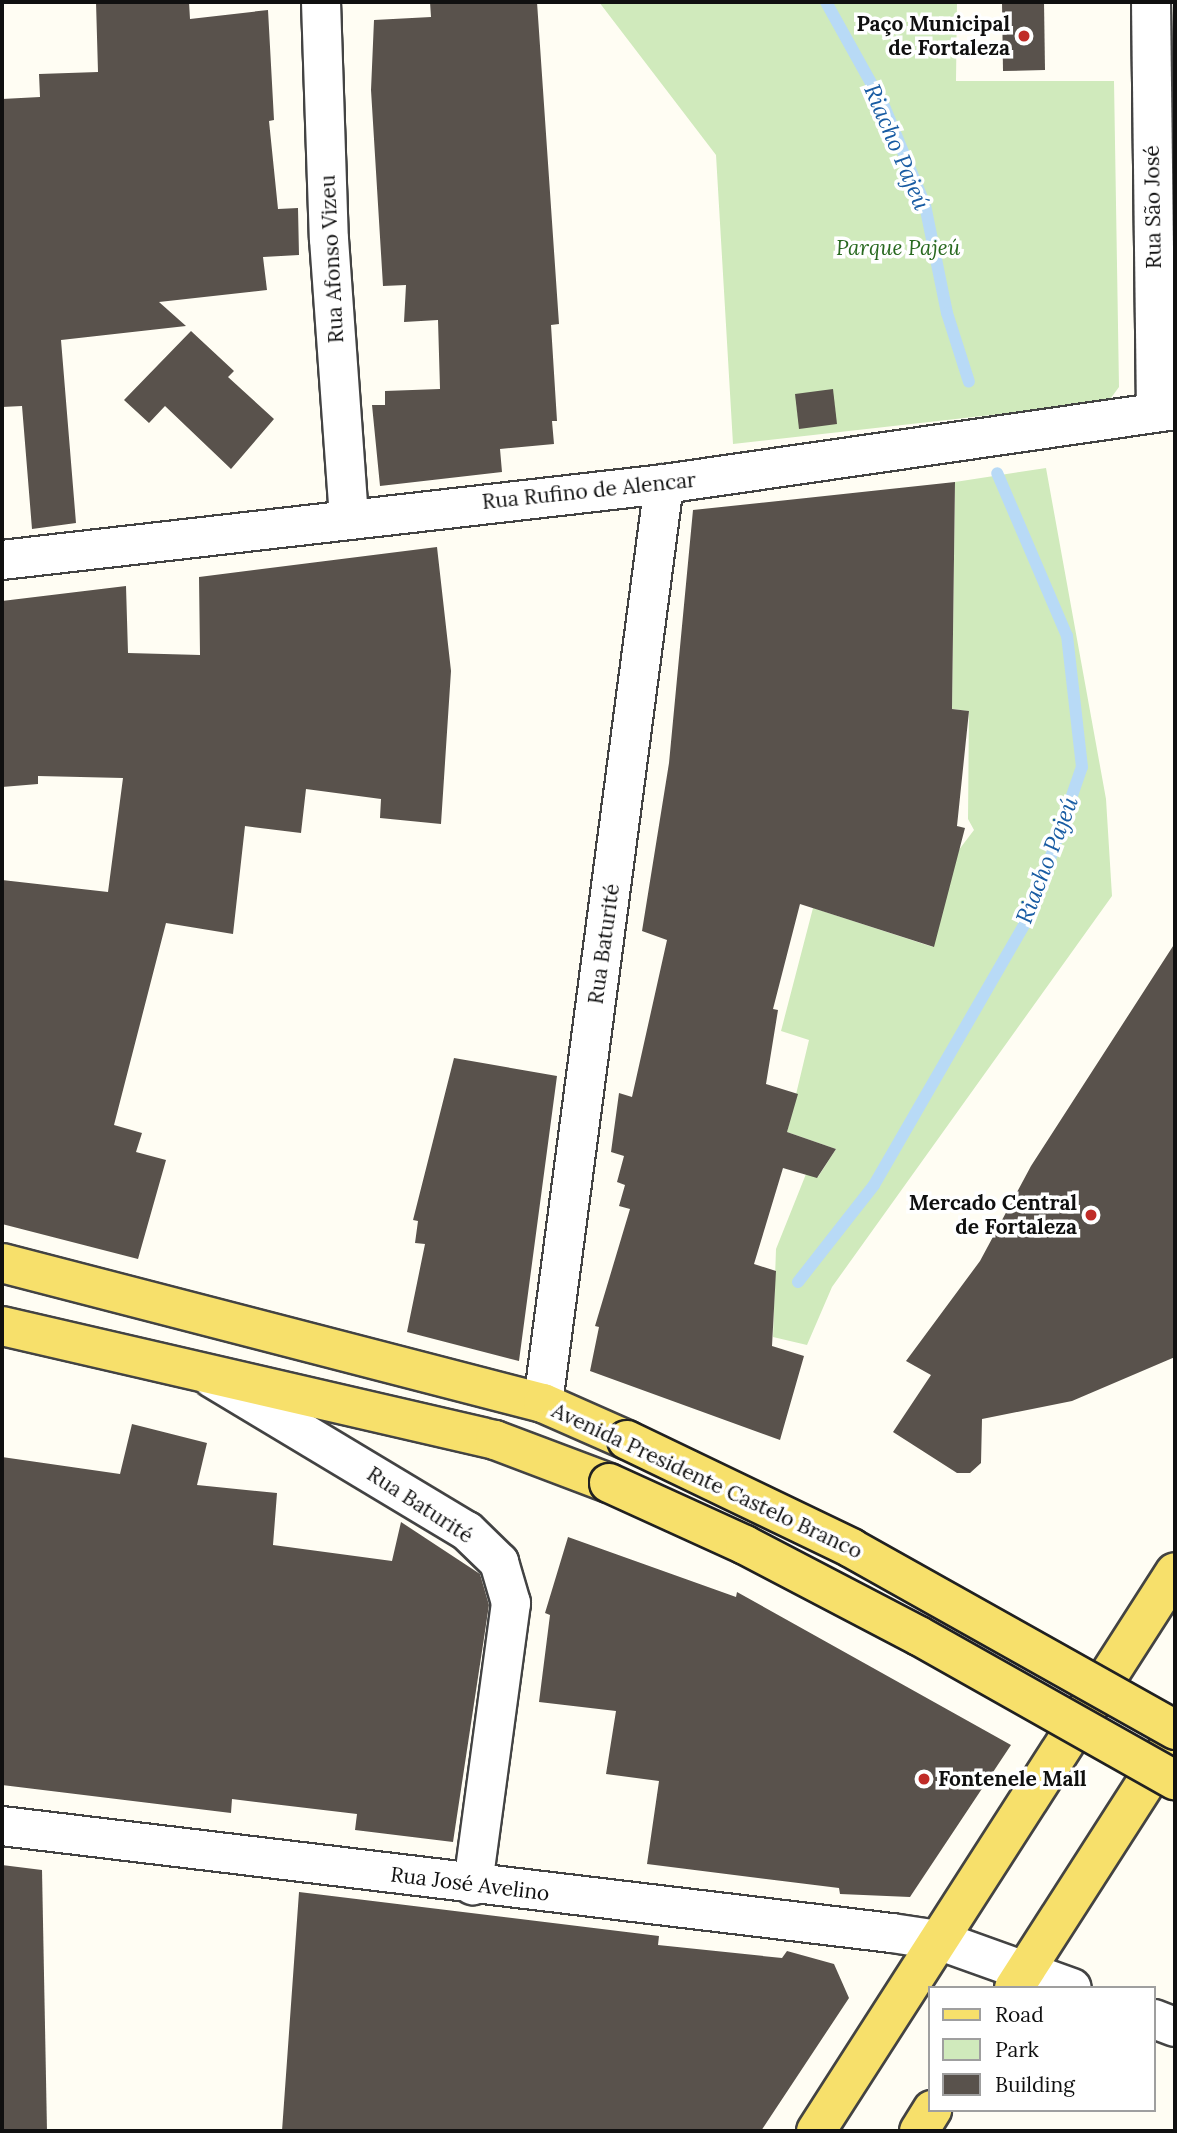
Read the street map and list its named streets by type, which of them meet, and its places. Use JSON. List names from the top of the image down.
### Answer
{
  "streets": {
    "main road": ["Avenida Presidente Castelo Branco"],
    "street": [
      "Rua São José",
      "Rua Afonso Vizeu",
      "Rua Rufino de Alencar",
      "Rua Baturité",
      "Rua José Avelino"
    ]
  },
  "crossings": [
    ["Rua São José", "Rua Rufino de Alencar"],
    ["Rua Afonso Vizeu", "Rua Rufino de Alencar"],
    ["Rua Rufino de Alencar", "Rua Baturité"],
    ["Rua Baturité", "Avenida Presidente Castelo Branco"],
    ["Rua Baturité", "Rua José Avelino"]
  ],
  "water": ["Riacho Pajeú"],
  "parks": ["Parque Pajeú"],
  "places": ["Paço Municipal de Fortaleza", "Mercado Central de Fortaleza", "Fontenele Mall"],
  "legend": ["Road", "Park", "Building"]
}
